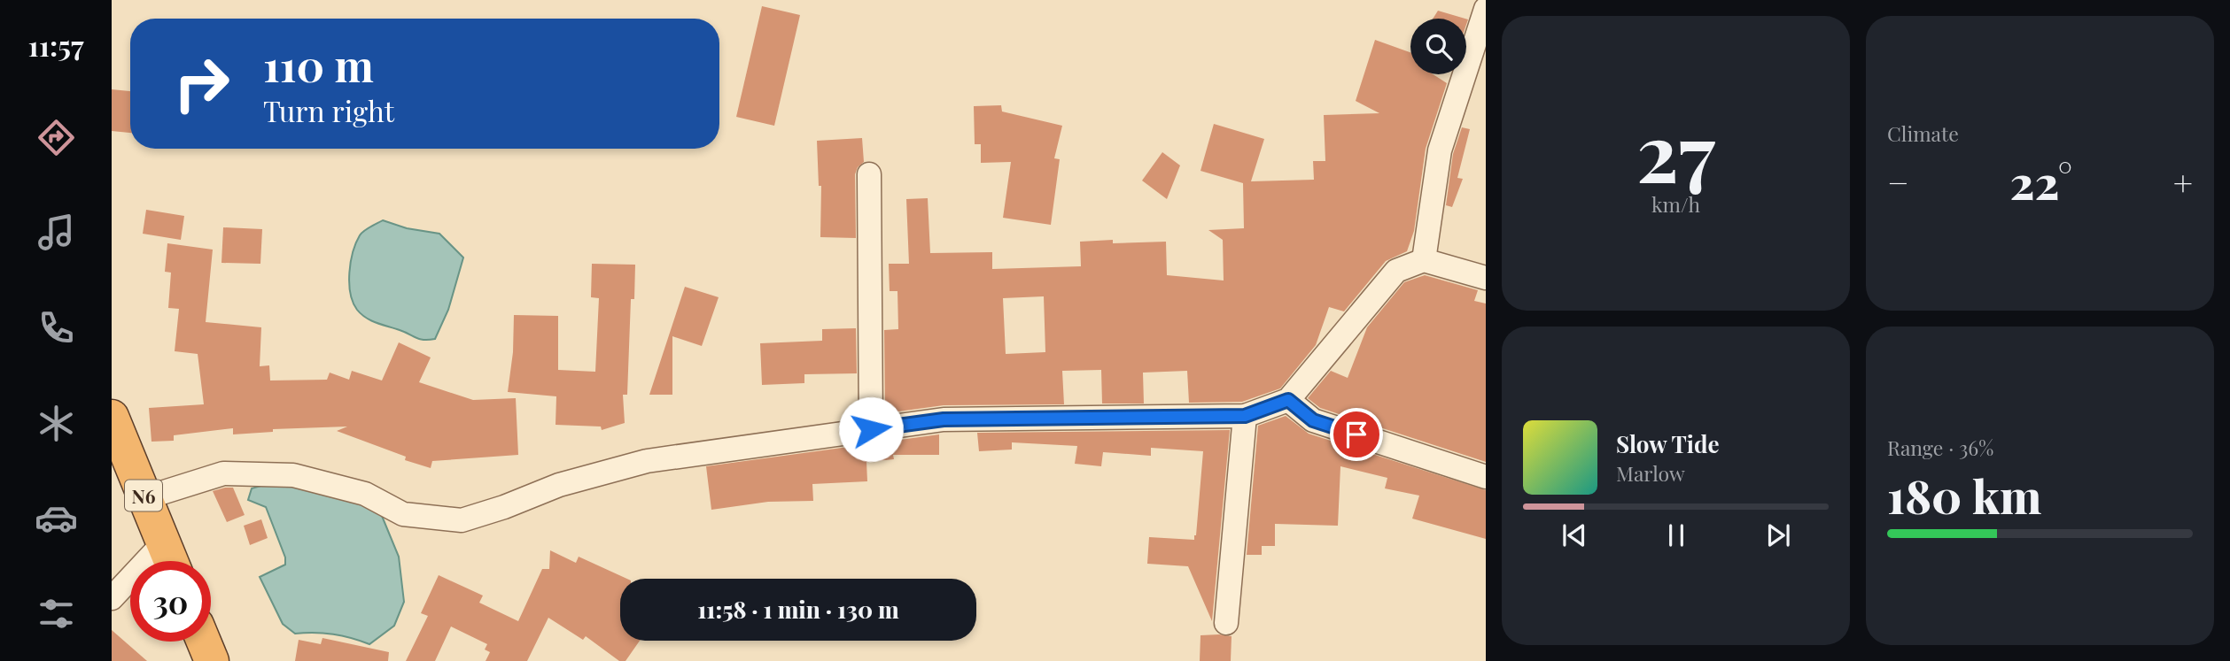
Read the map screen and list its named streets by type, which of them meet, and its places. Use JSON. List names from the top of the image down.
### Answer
{
  "streets": {
    "highway": ["N6"]
  },
  "page": {
    "tabs": "11:57",
    "tile": [
      ["27", "km/h"],
      "Climate",
      ["Range · 36%", "180 km"]
    ],
    "turn": ["110 m", "Turn right"],
    "heat": ["−", "22°", "+"],
    "song": ["Slow Tide", "Marlow"],
    "limit": "30",
    "trip": "11:58 · 1 min · 130 m"
  }
}
